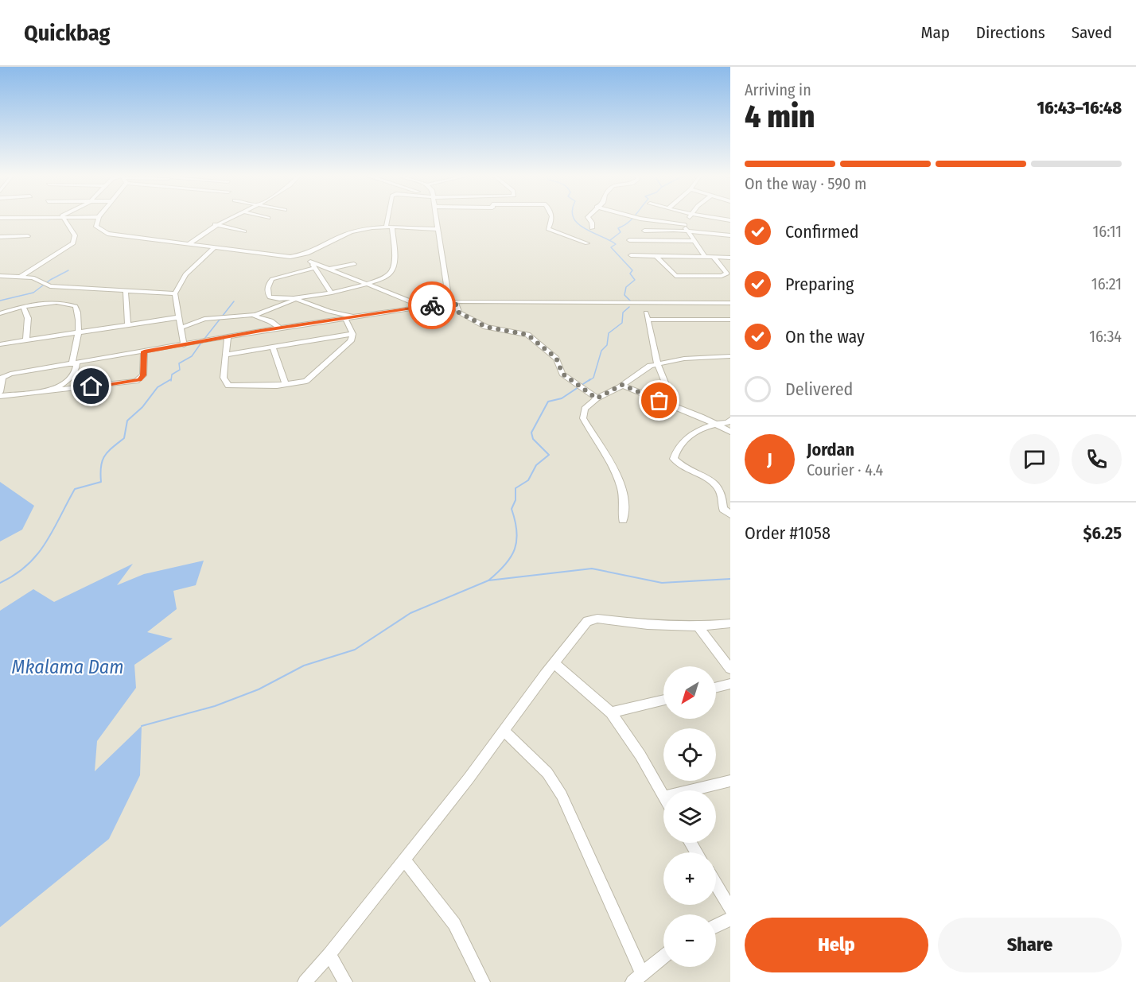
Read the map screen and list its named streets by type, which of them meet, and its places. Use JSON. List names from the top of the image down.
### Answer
{
  "water": ["Mkalama Dam"],
  "north": "bottom left",
  "page": {
    "header": "Quickbag",
    "nav": ["Map", "Directions", "Saved"],
    "heading": ["4 min", "Arriving in", "16:43–16:48"],
    "panel": [
      "Jordan",
      "Courier · 4.4",
      "Order #1058",
      "$6.25"
    ],
    "bar": "On the way · 590 m",
    "list": [
      ["Confirmed", "16:11"],
      ["Preparing", "16:21"],
      ["On the way", "16:34"],
      "Delivered"
    ],
    "round": "J",
    "map_buttons": ["+", "−"],
    "buttons": ["Help", "Share"]
  }
}
